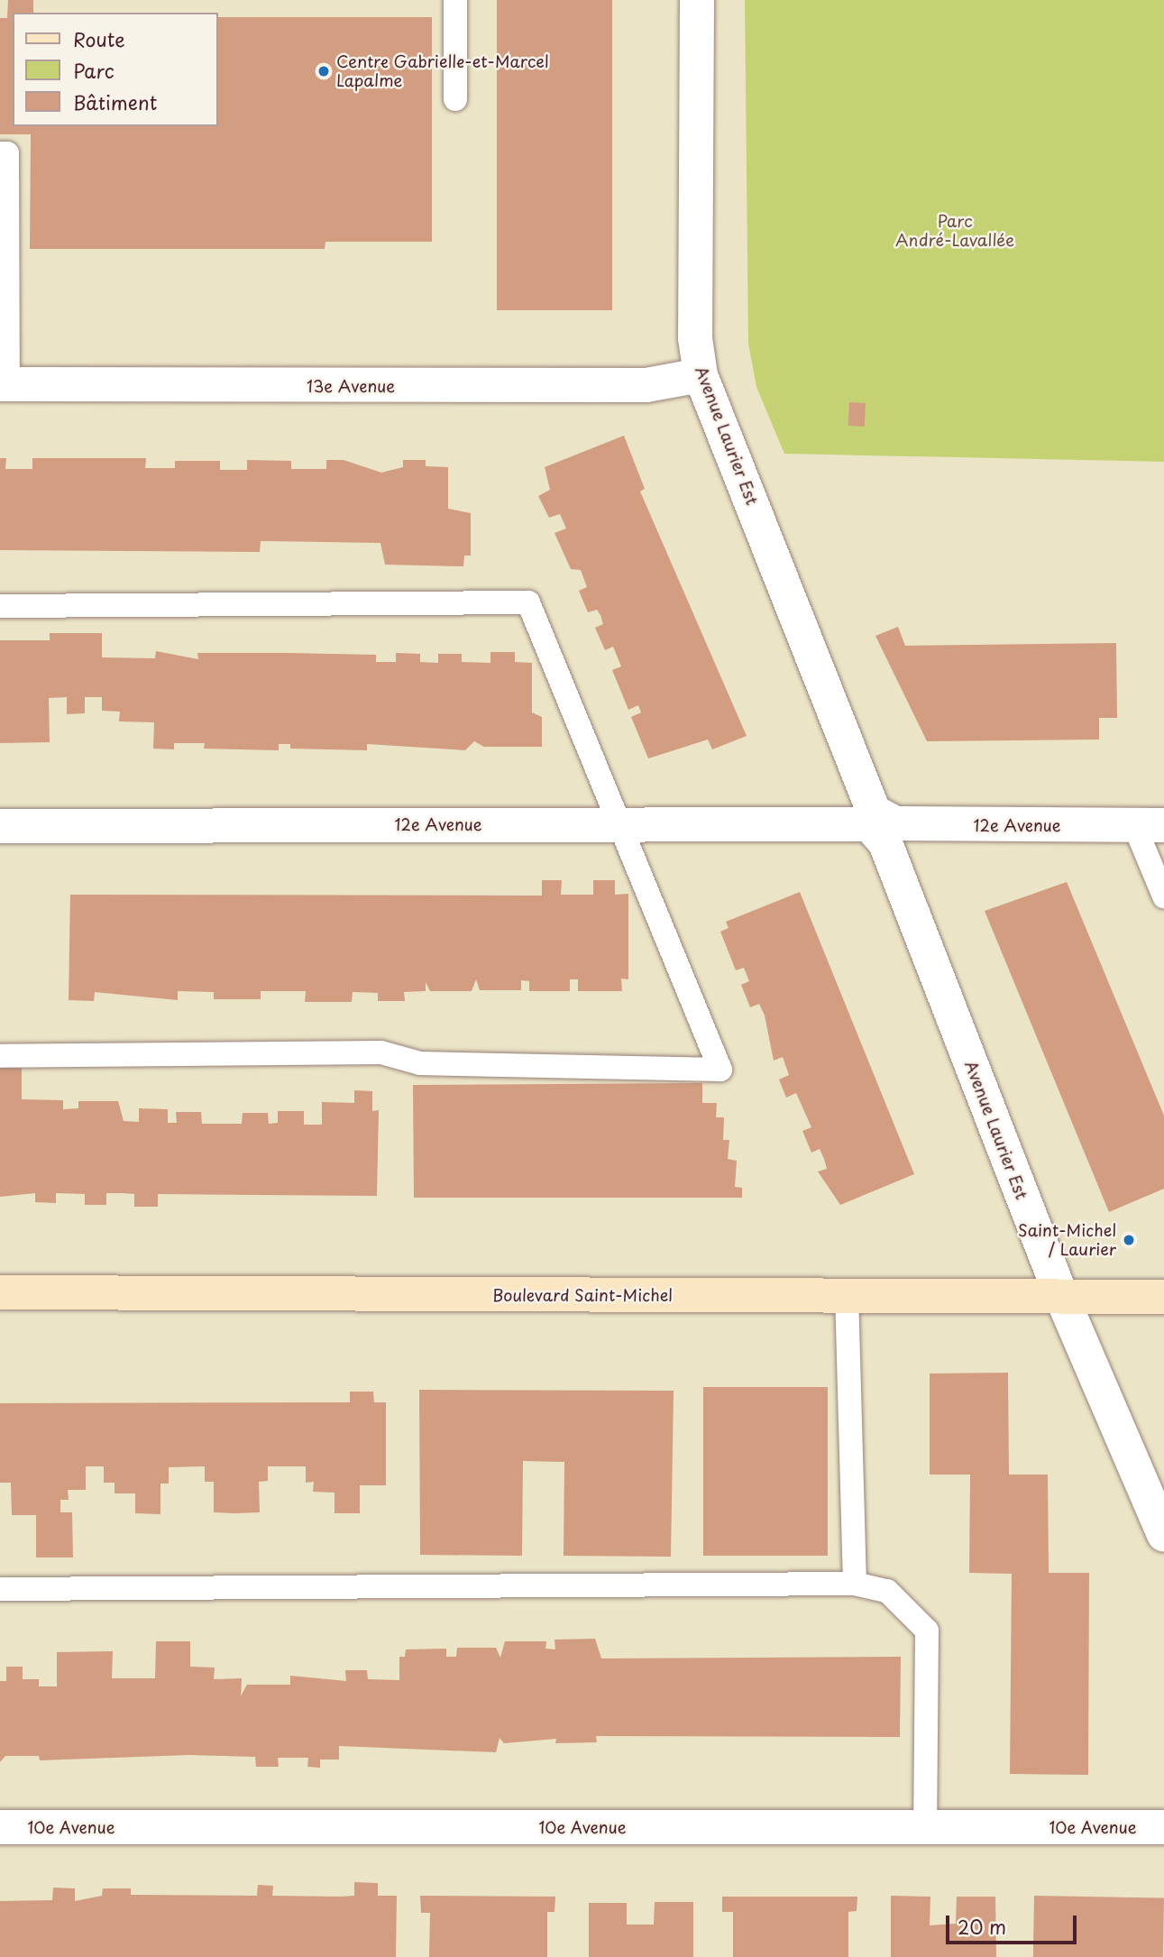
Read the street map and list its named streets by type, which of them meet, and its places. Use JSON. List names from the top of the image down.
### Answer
{
  "streets": {
    "main road": ["Boulevard Saint-Michel"],
    "street": [
      "13e Avenue",
      "Avenue Laurier Est",
      "12e Avenue",
      "10e Avenue"
    ]
  },
  "crossings": [
    ["13e Avenue", "Avenue Laurier Est"],
    ["Avenue Laurier Est", "12e Avenue"],
    ["Avenue Laurier Est", "Boulevard Saint-Michel"]
  ],
  "parks": ["Parc André-Lavallée"],
  "places": ["Centre Gabrielle-et-Marcel Lapalme", "Saint-Michel / Laurier"],
  "legend": ["Route", "Parc", "Bâtiment"],
  "scale_bar": "20 m"
}
